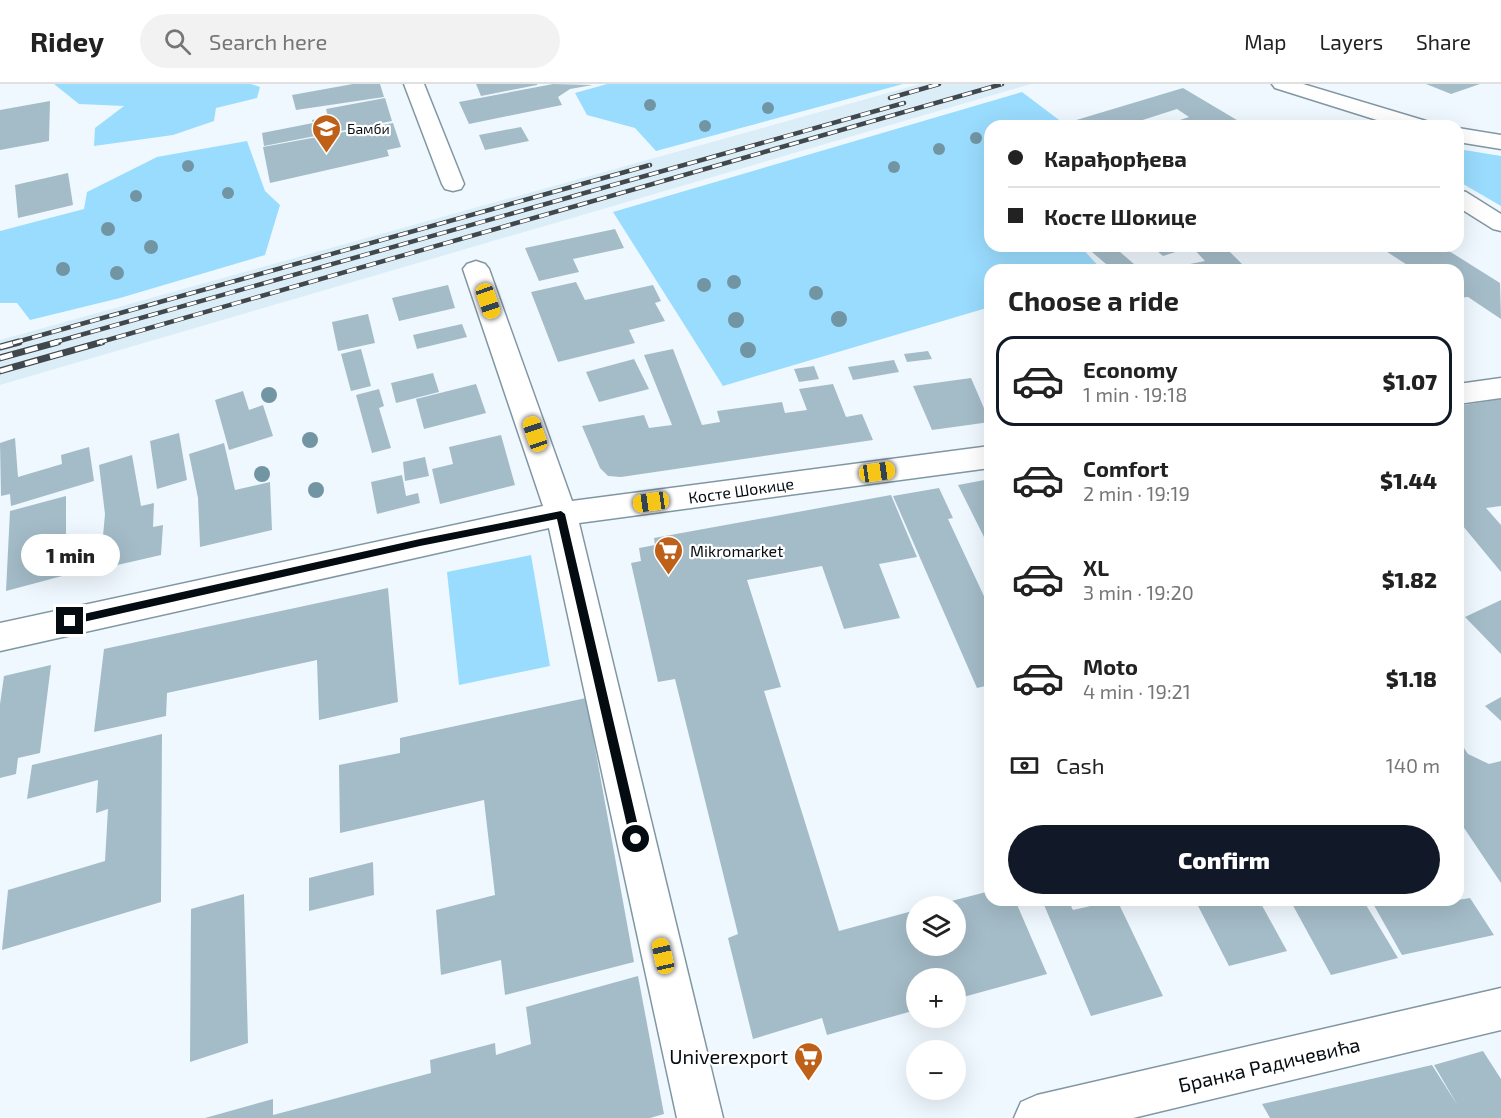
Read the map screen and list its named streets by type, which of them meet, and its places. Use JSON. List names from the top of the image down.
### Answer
{
  "streets": {
    "street": ["Косте Шокице", "Бранка Радичевића"]
  },
  "places": {
    "school or university": ["Бамби"],
    "supermarket": ["Mikromarket", "Univerexport"]
  },
  "page": {
    "header": "Ridey",
    "search": "Search here",
    "nav": ["Map", "Layers", "Share"],
    "banner": ["Карађорђева", "Косте Шокице"],
    "heading": "Choose a ride",
    "list": [
      {
        "name": "Economy",
        "note": "1 min · 19:18",
        "value": "$1.07"
      },
      {
        "name": "Comfort",
        "note": "2 min · 19:19",
        "value": "$1.44"
      },
      {
        "name": "XL",
        "note": "3 min · 19:20",
        "value": "$1.82"
      },
      {
        "name": "Moto",
        "note": "4 min · 19:21",
        "value": "$1.18"
      }
    ],
    "bubble": "1 min",
    "pay": ["Cash", "140 m"],
    "buttons": "Confirm",
    "map_buttons": ["+", "−"]
  }
}
